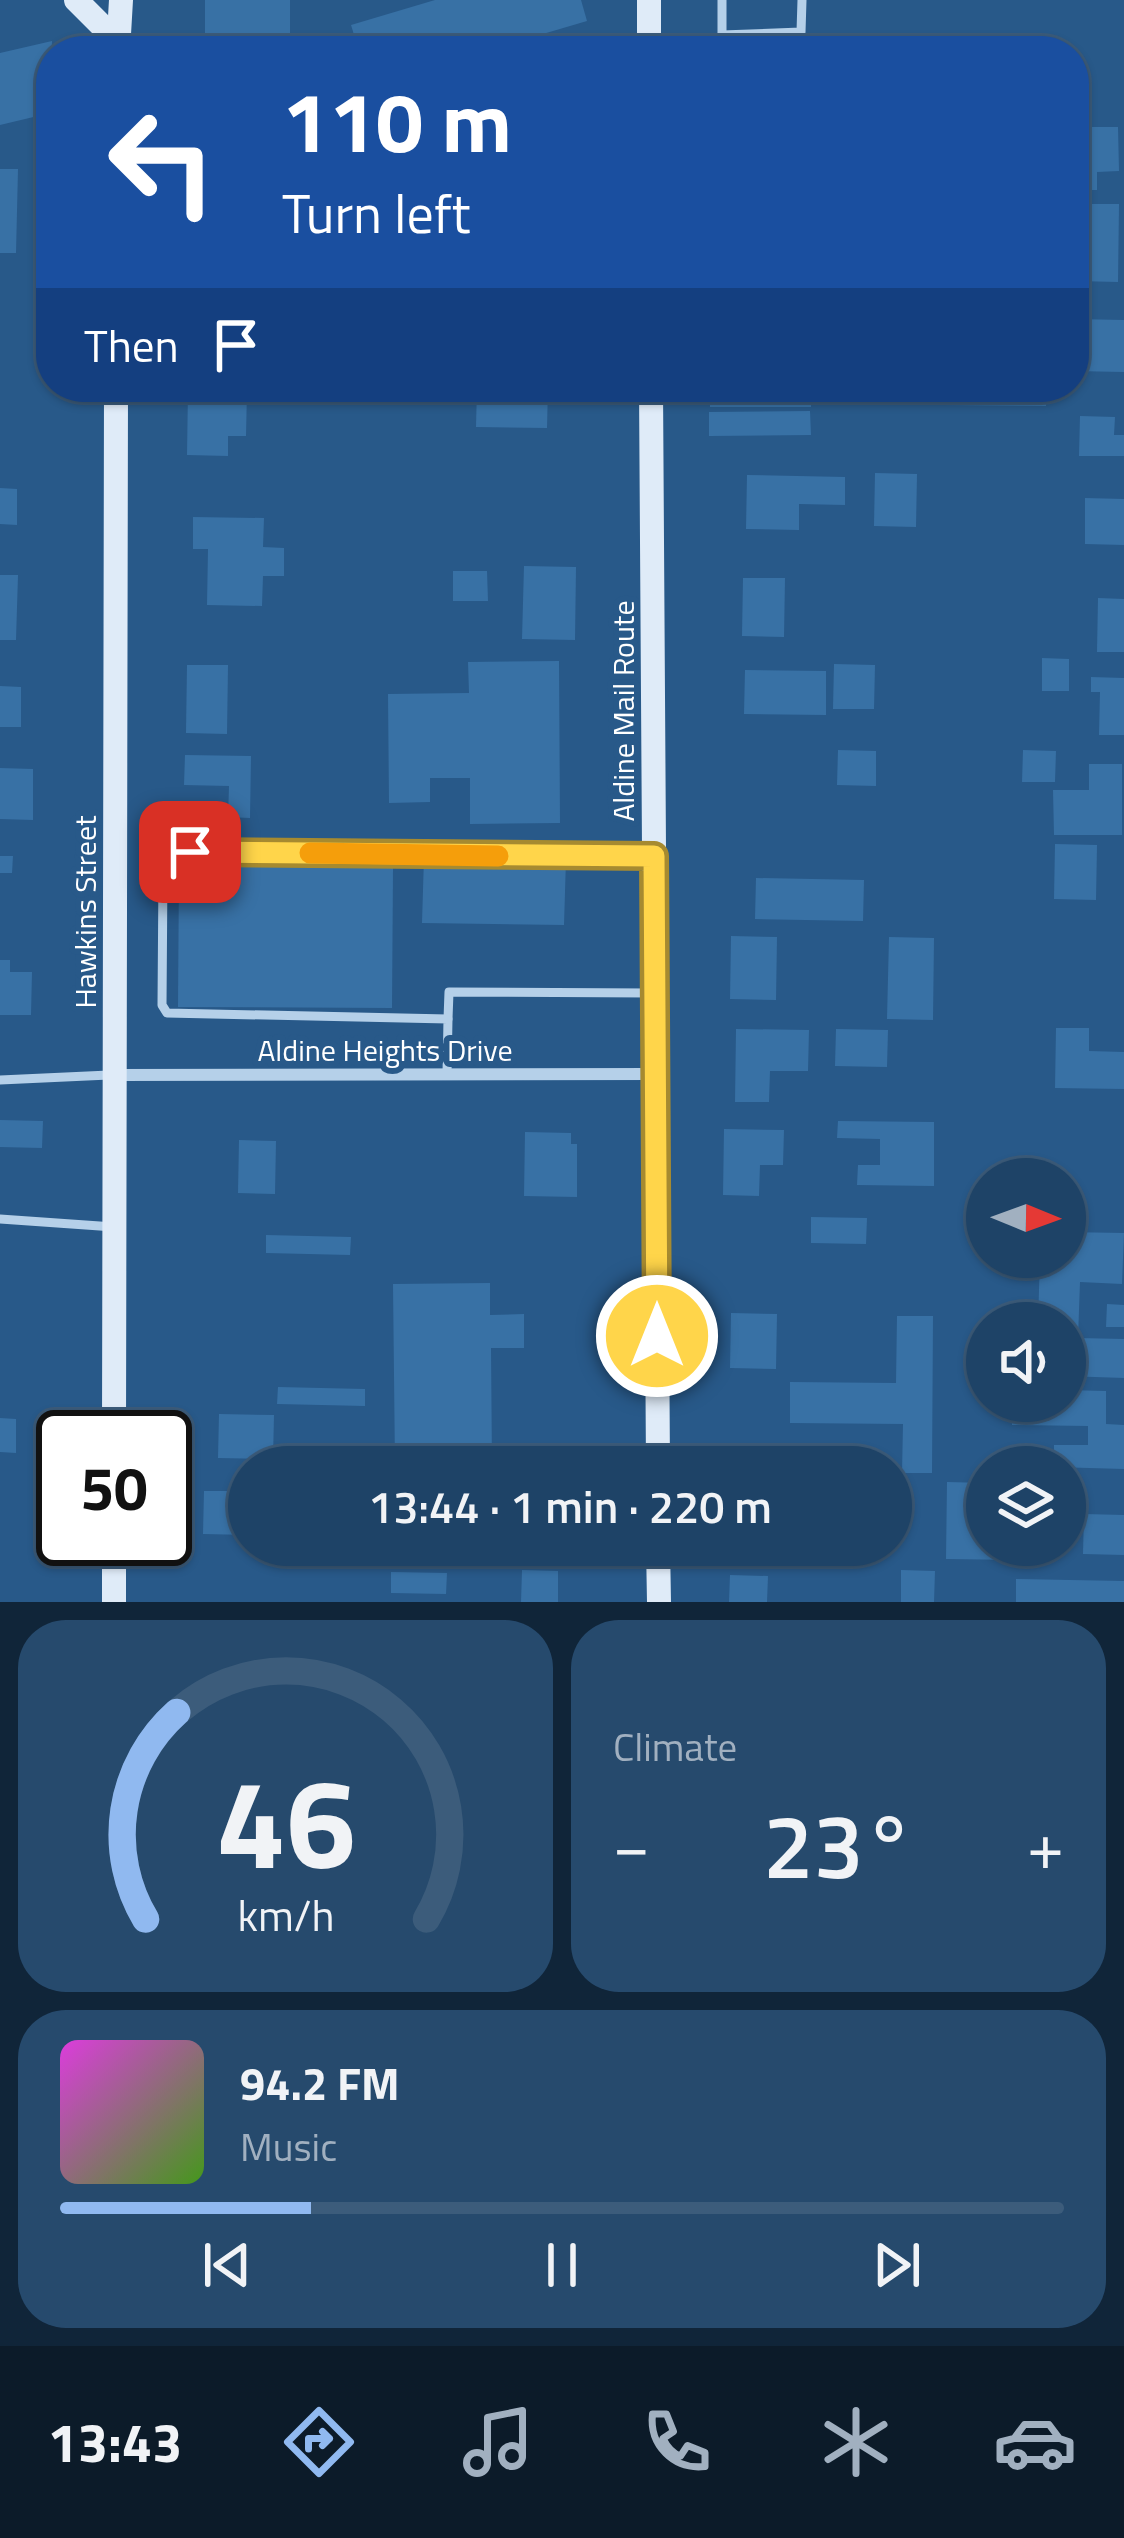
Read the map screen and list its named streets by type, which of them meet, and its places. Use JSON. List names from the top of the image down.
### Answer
{
  "streets": {
    "main road": ["Aldine Mail Route", "Hawkins Street"],
    "street": ["Aldine Heights Drive"]
  },
  "crossings": [
    ["Aldine Mail Route", "Aldine Heights Drive"],
    ["Hawkins Street", "Aldine Heights Drive"]
  ],
  "north": "right",
  "page": {
    "turn": ["110 m", "Turn left"],
    "then": "Then",
    "limit": "50",
    "trip": "13:44 · 1 min · 220 m",
    "tile": "Climate",
    "heat": ["−", "23°", "+"],
    "song": ["94.2 FM", "Music"],
    "tabs": "13:43",
    "gauge": ["46", "km/h"]
  }
}
